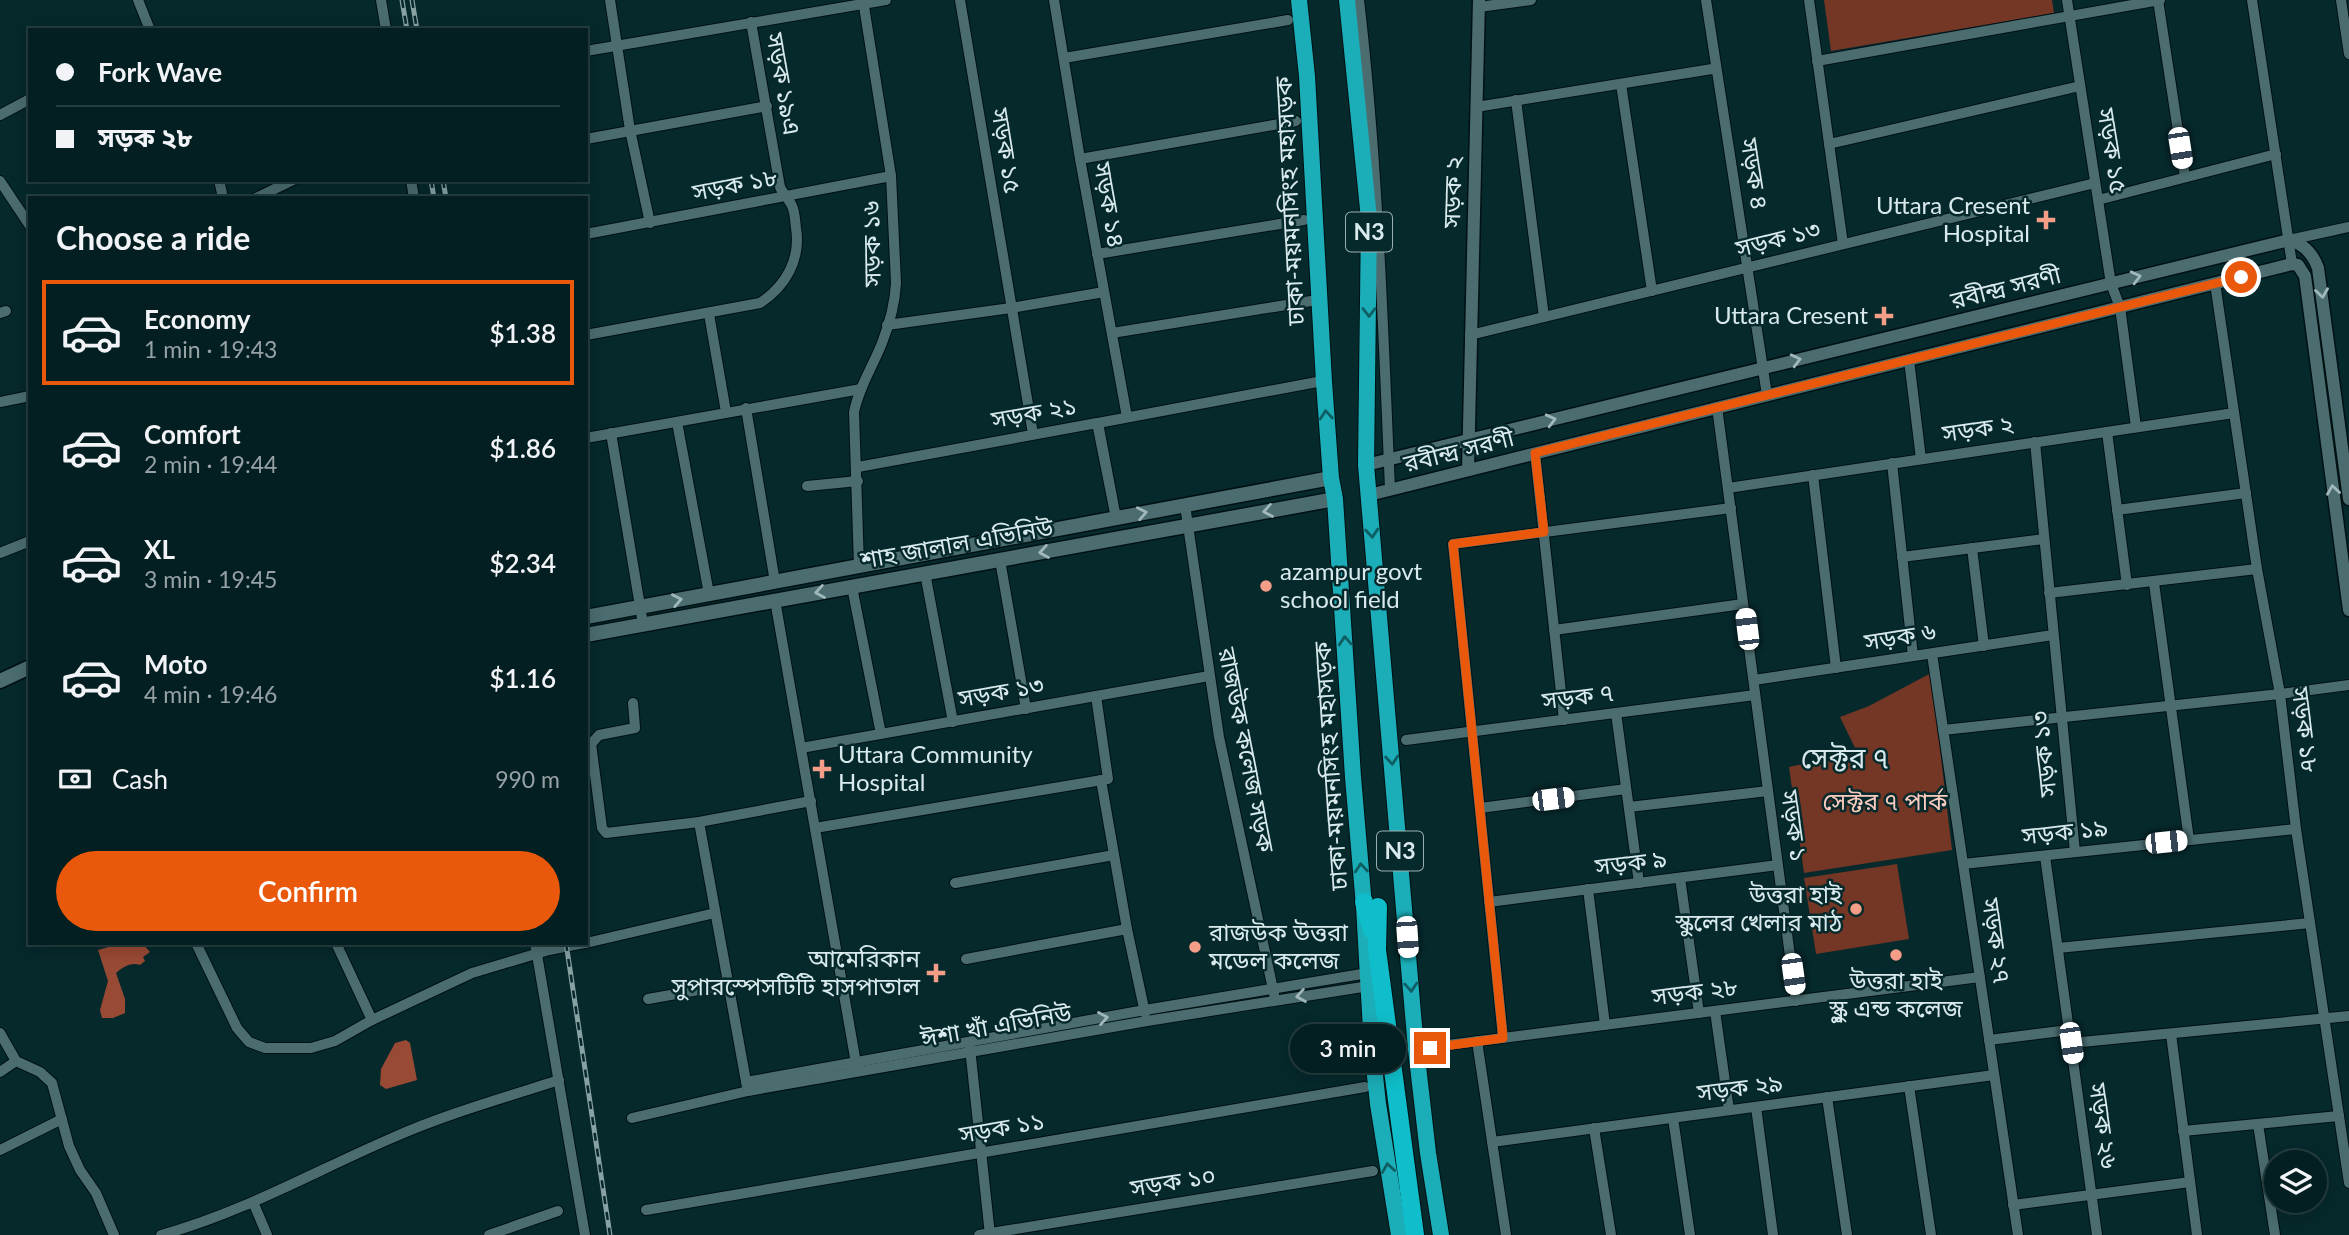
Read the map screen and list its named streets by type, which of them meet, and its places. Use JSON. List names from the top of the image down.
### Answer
{
  "streets": {
    "highway": ["ঢাকা-ময়মনসিংহ মহাসড়ক", "N3"],
    "main road": ["শাহ জালাল এভিনিউ"],
    "street": [
      "সড়ক ১৯এ",
      "সড়ক ১৫",
      "সড়ক ৪",
      "সড়ক ১৮",
      "সড়ক ২",
      "সড়ক ১৪",
      "সড়ক ১৩",
      "সড়ক ১৬",
      "রবীন্দ্র সরণী",
      "সড়ক ২১",
      "সড়ক ৬",
      "সড়ক ৭",
      "রাজউক কলেজ সড়ক",
      "সড়ক ১",
      "সড়ক ১৯",
      "সড়ক ৯",
      "সড়ক ২৭",
      "সড়ক ২৮",
      "ঈশা খাঁ এভিনিউ",
      "সড়ক ২৯",
      "সড়ক ২৬",
      "সড়ক ১১",
      "সড়ক ১০"
    ]
  },
  "crossings": [
    ["সড়ক ১৯এ", "সড়ক ১৮"],
    ["সড়ক ১৫", "সড়ক ২"],
    ["সড়ক ১৫", "সড়ক ১৩"],
    ["সড়ক ১৫", "রবীন্দ্র সরণী"],
    ["সড়ক ১৫", "সড়ক ২১"],
    ["সড়ক ৪", "সড়ক ১৩"],
    ["সড়ক ৪", "রবীন্দ্র সরণী"],
    ["সড়ক ১৮", "সড়ক ২"],
    ["সড়ক ১৮", "সড়ক ১৬"],
    ["সড়ক ১৮", "রবীন্দ্র সরণী"],
    ["সড়ক ১৮", "সড়ক ১৯"],
    ["সড়ক ২", "সড়ক ১৩"],
    ["সড়ক ২", "রবীন্দ্র সরণী"],
    ["সড়ক ২", "সড়ক ১"],
    ["ঢাকা-ময়মনসিংহ মহাসড়ক", "শাহ জালাল এভিনিউ"],
    ["ঢাকা-ময়মনসিংহ মহাসড়ক", "ঈশা খাঁ এভিনিউ"],
    ["সড়ক ১৪", "সড়ক ২১"],
    ["N3", "রবীন্দ্র সরণী"],
    ["N3", "সড়ক ২৮"],
    ["সড়ক ১৩", "সড়ক ৬"],
    ["সড়ক ১৩", "রাজউক কলেজ সড়ক"],
    ["সড়ক ১৩", "সড়ক ১৯"],
    ["সড়ক ১৬", "সড়ক ২১"],
    ["সড়ক ১৬", "শাহ জালাল এভিনিউ"],
    ["রবীন্দ্র সরণী", "সড়ক ১"],
    ["সড়ক ২১", "শাহ জালাল এভিনিউ"],
    ["শাহ জালাল এভিনিউ", "রাজউক কলেজ সড়ক"],
    ["সড়ক ৬", "সড়ক ১"],
    ["সড়ক ৬", "সড়ক ২৭"],
    ["সড়ক ৭", "সড়ক ১"],
    ["রাজউক কলেজ সড়ক", "ঈশা খাঁ এভিনিউ"],
    ["সড়ক ১", "সড়ক ৯"],
    ["সড়ক ১", "সড়ক ২৮"],
    ["সড়ক ১৯", "সড়ক ২৭"],
    ["সড়ক ১৯", "সড়ক ২৬"],
    ["সড়ক ২৭", "সড়ক ২৮"],
    ["সড়ক ২৭", "সড়ক ২৯"]
  ],
  "districts": ["সেক্টর ৭"],
  "parks": ["সেক্টর ৭ পার্ক"],
  "places": {
    "health": [
      "Uttara Cresent Hospital",
      "Uttara Cresent",
      "Uttara Community Hospital",
      "আমেরিকান সুপারস্পেসটিটি হাসপাতাল"
    ],
    "other": [
      "azampur govt school field",
      "উত্তরা হাই স্কুলের খেলার মাঠ",
      "রাজউক উত্তরা মডেল কলেজ",
      "উত্তরা হাই স্কুল এন্ড কলেজ"
    ]
  },
  "page": {
    "banner": ["Fork Wave", "সড়ক ২৮"],
    "heading": "Choose a ride",
    "list": [
      {
        "name": "Economy",
        "note": "1 min · 19:43",
        "value": "$1.38"
      },
      {
        "name": "Comfort",
        "note": "2 min · 19:44",
        "value": "$1.86"
      },
      {
        "name": "XL",
        "note": "3 min · 19:45",
        "value": "$2.34"
      },
      {
        "name": "Moto",
        "note": "4 min · 19:46",
        "value": "$1.16"
      }
    ],
    "pay": ["Cash", "990 m"],
    "buttons": "Confirm",
    "bubble": "3 min"
  }
}
